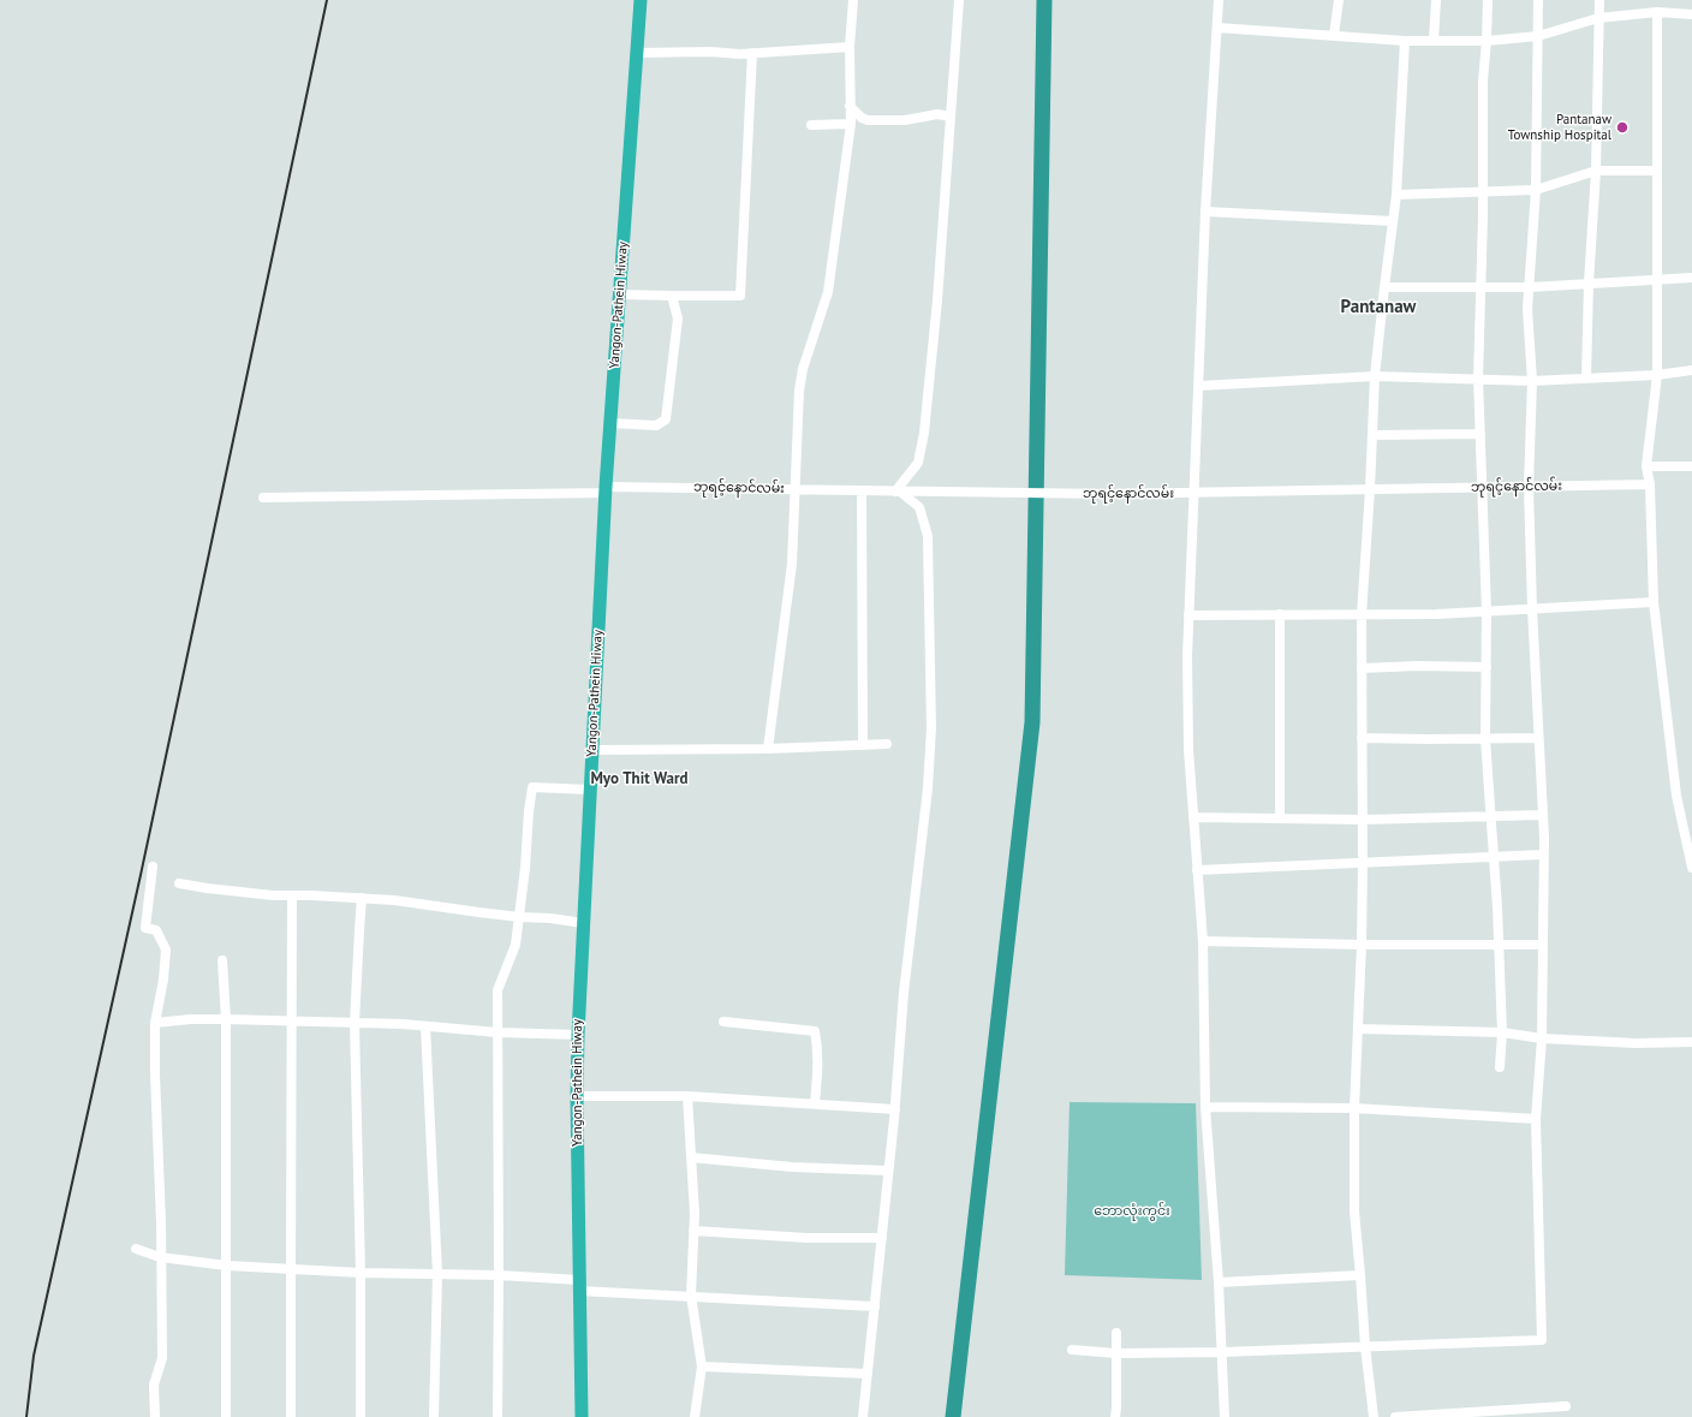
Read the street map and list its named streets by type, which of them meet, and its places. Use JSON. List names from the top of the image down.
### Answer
{
  "streets": {
    "highway": ["Yangon-Pathein Hiway"],
    "street": ["ဘုရင့်နောင်လမ်း"]
  },
  "crossings": [
    ["Yangon-Pathein Hiway", "ဘုရင့်နောင်လမ်း"]
  ],
  "districts": ["Pantanaw", "Myo Thit Ward"],
  "parks": ["ဘောလုံးကွင်း"],
  "places": ["Pantanaw Township Hospital"]
}
